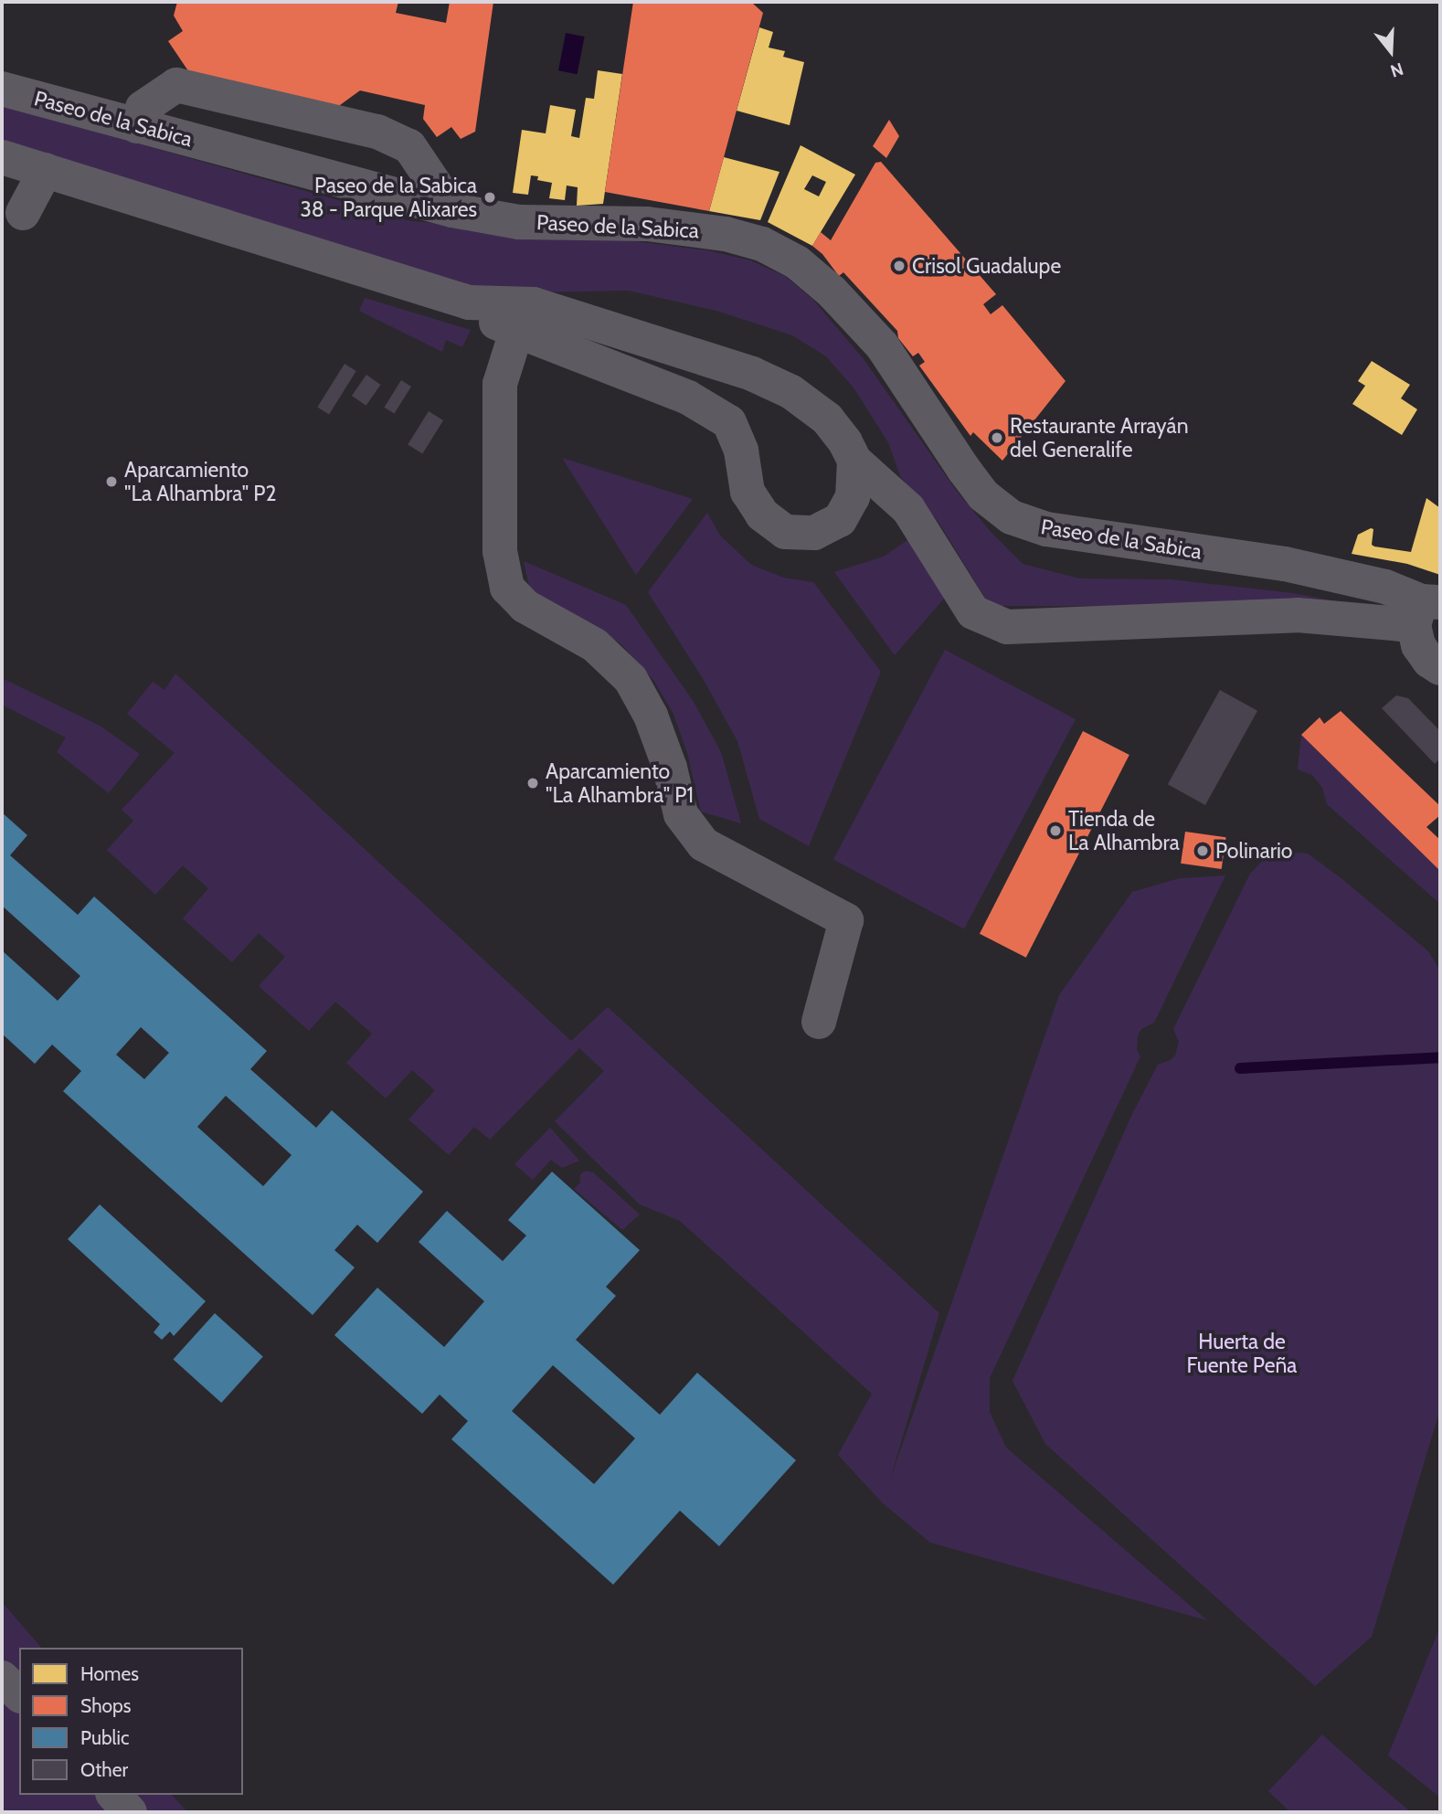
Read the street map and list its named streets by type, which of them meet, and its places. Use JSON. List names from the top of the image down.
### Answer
{
  "streets": {
    "street": ["Paseo de la Sabica"]
  },
  "parks": ["Huerta de Fuente Peña"],
  "places": [
    "Paseo de la Sabica 38 - Parque Alixares",
    "Crisol Guadalupe",
    "Restaurante Arrayán del Generalife",
    "Aparcamiento \"La Alhambra\" P2",
    "Aparcamiento \"La Alhambra\" P1",
    "Tienda de La Alhambra",
    "Polinario"
  ],
  "legend": [
    "Homes",
    "Shops",
    "Public",
    "Other"
  ],
  "north": "bottom"
}
